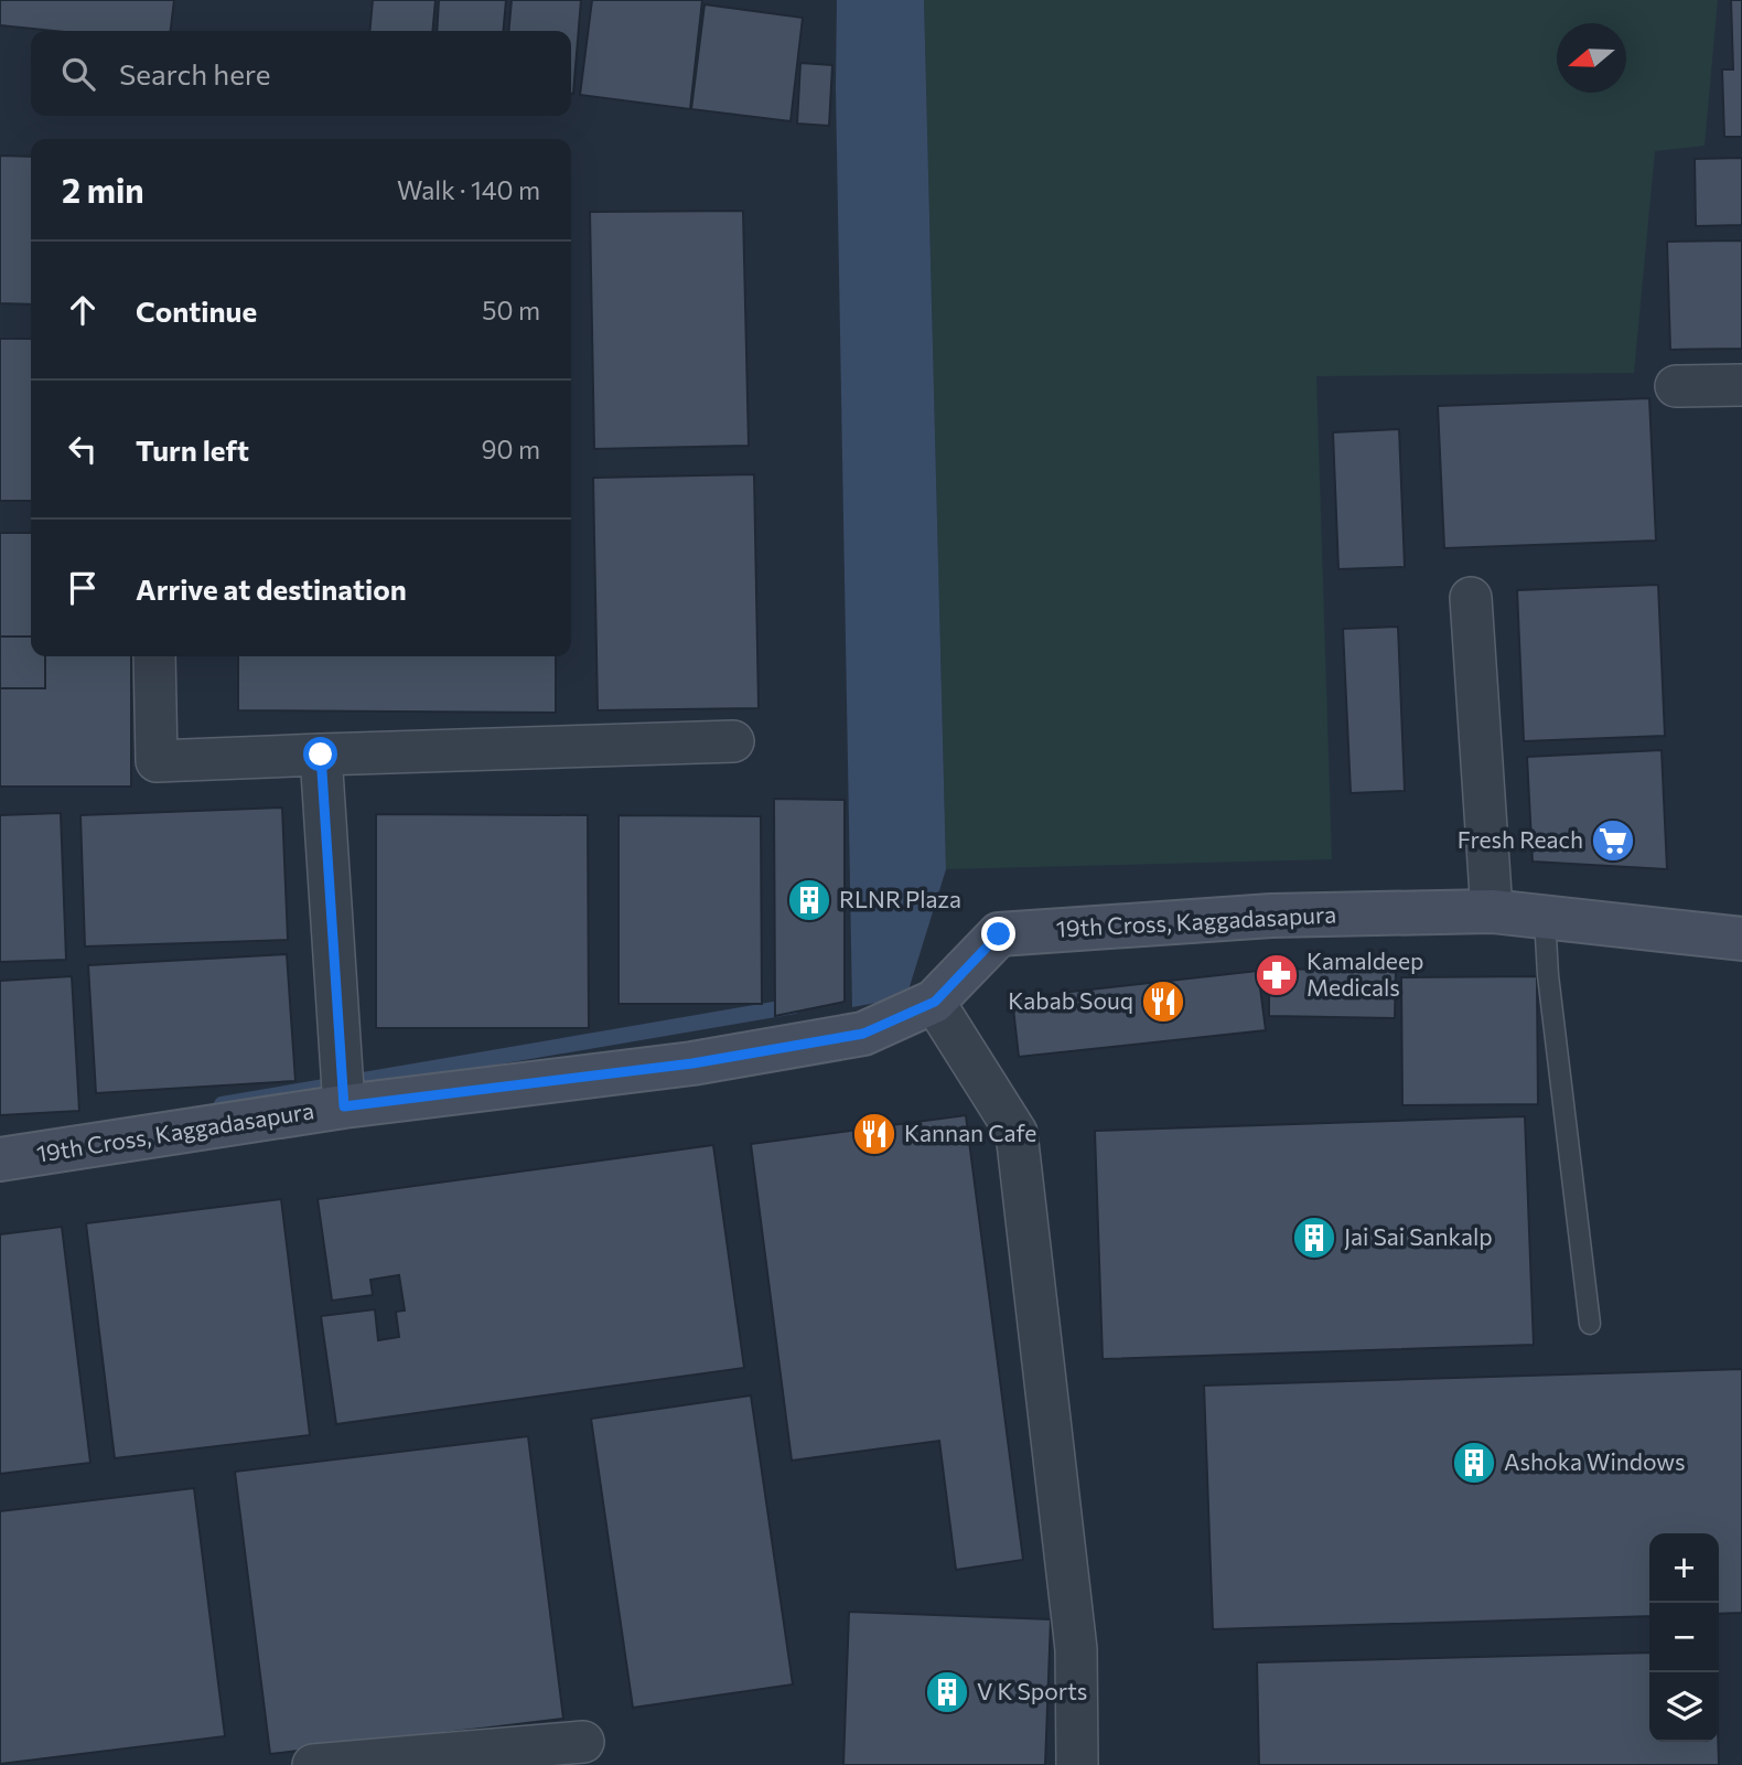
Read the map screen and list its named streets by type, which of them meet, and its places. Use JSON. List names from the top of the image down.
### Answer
{
  "streets": {
    "street": ["19th Cross, Kaggadasapura"]
  },
  "places": {
    "supermarket": ["Fresh Reach"],
    "building": [
      "RLNR Plaza",
      "Jai Sai Sankalp",
      "Ashoka Windows",
      "V K Sports"
    ],
    "pharmacy": ["Kamaldeep Medicals"],
    "restaurant": ["Kabab Souq", "Kannan Cafe"]
  },
  "north": "left",
  "page": {
    "search": "Search here",
    "heading": ["2 min", "Walk · 140 m"],
    "list": [
      ["Continue", "50 m"],
      ["Turn left", "90 m"],
      "Arrive at destination"
    ],
    "map_buttons": ["+", "−"]
  }
}
